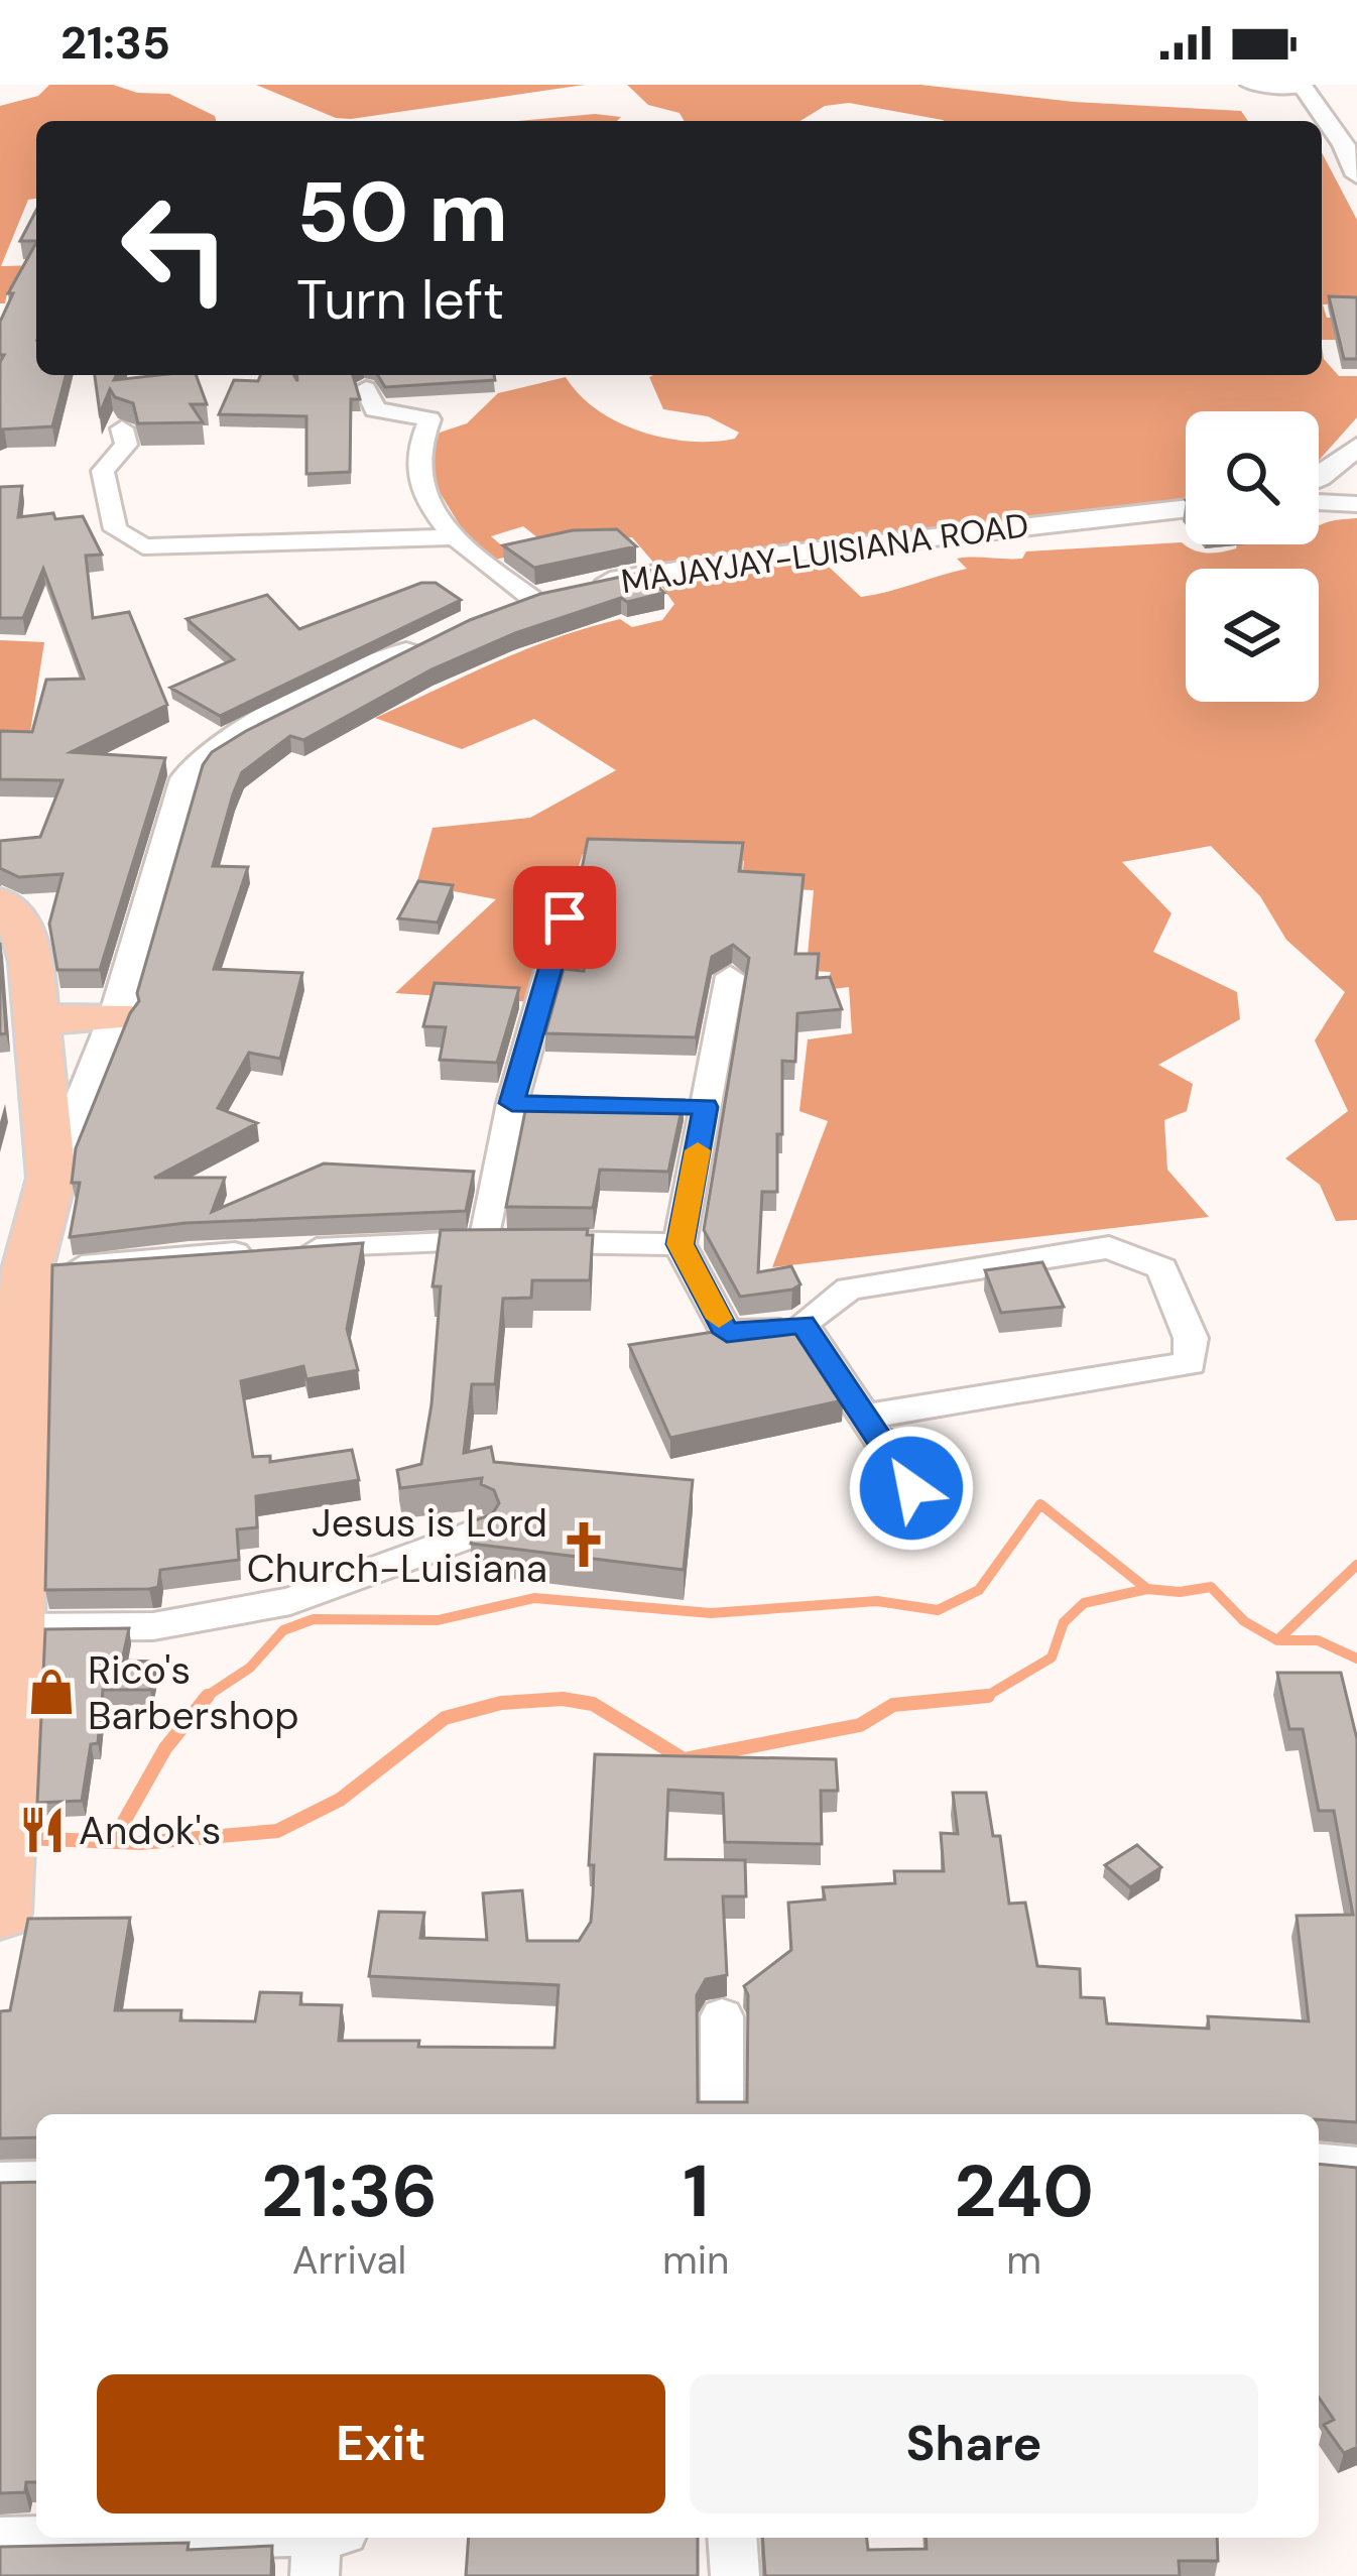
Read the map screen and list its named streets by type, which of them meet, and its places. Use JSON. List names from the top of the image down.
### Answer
{
  "streets": {
    "street": ["MAJAYJAY-LUISIANA ROAD"]
  },
  "places": {
    "church": ["Jesus is Lord Church-Luisiana"],
    "shop": ["Rico's Barbershop"],
    "restaurant": ["Andok's"]
  },
  "page": {
    "status": "21:35",
    "turn": ["50 m", "Turn left"],
    "eta": [
      "21:36",
      "Arrival",
      "1",
      "min",
      "240",
      "m"
    ],
    "buttons": ["Exit", "Share"]
  }
}
